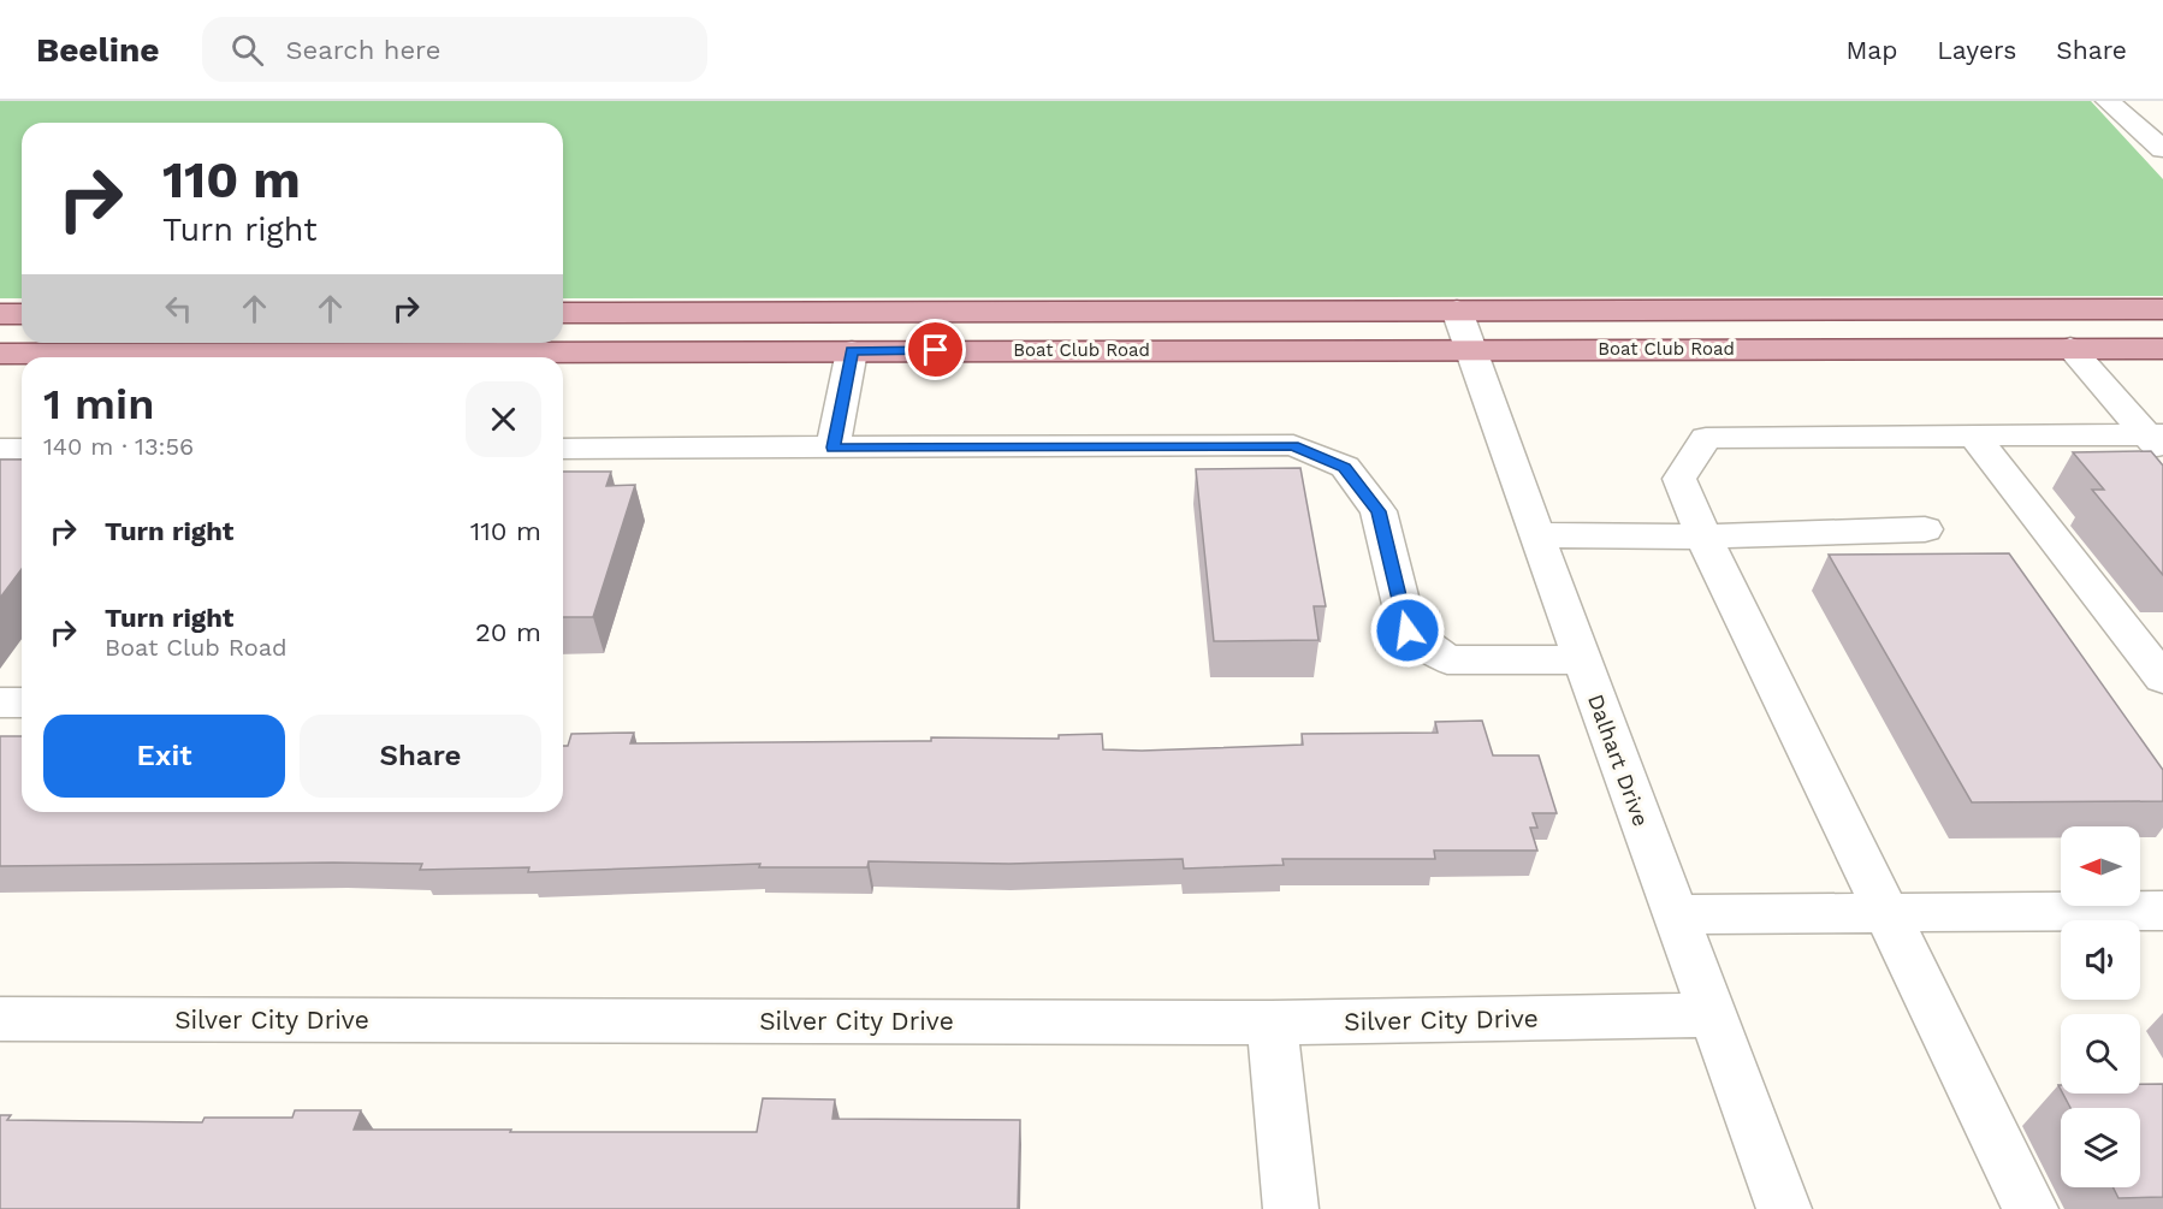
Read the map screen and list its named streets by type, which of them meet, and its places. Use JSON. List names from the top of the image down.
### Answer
{
  "streets": {
    "main road": ["Boat Club Road"],
    "street": ["Dalhart Drive", "Silver City Drive"]
  },
  "crossings": [
    ["Boat Club Road", "Dalhart Drive"],
    ["Dalhart Drive", "Silver City Drive"]
  ],
  "north": "left",
  "page": {
    "header": "Beeline",
    "search": "Search here",
    "nav": ["Map", "Layers", "Share"],
    "turn": ["110 m", "Turn right"],
    "heading": ["1 min", "140 m · 13:56"],
    "list": [
      {
        "name": "Turn right",
        "value": "110 m"
      },
      {
        "name": "Turn right",
        "note": "Boat Club Road",
        "value": "20 m"
      }
    ],
    "buttons": ["Exit", "Share"]
  }
}
